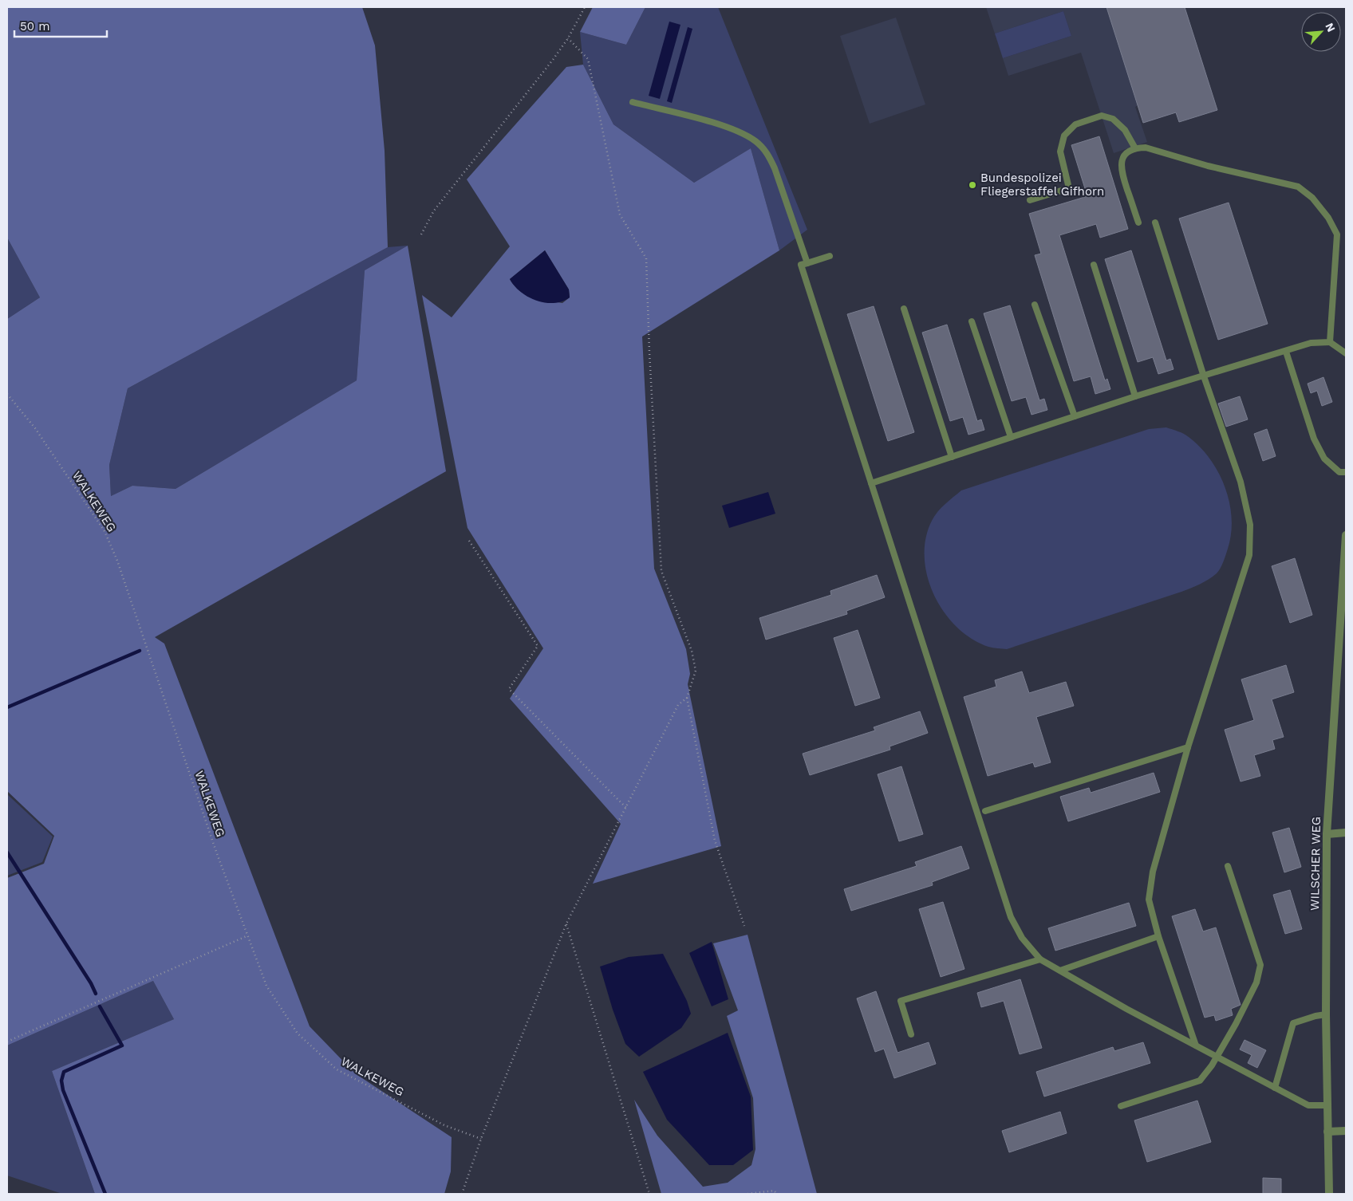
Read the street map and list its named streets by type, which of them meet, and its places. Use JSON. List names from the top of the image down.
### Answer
{
  "streets": {
    "street": ["WILSCHER WEG"],
    "path": ["WALKEWEG"]
  },
  "places": ["Bundespolizei Fliegerstaffel Gifhorn"],
  "scale_bar": "50 m",
  "north": "top right"
}
